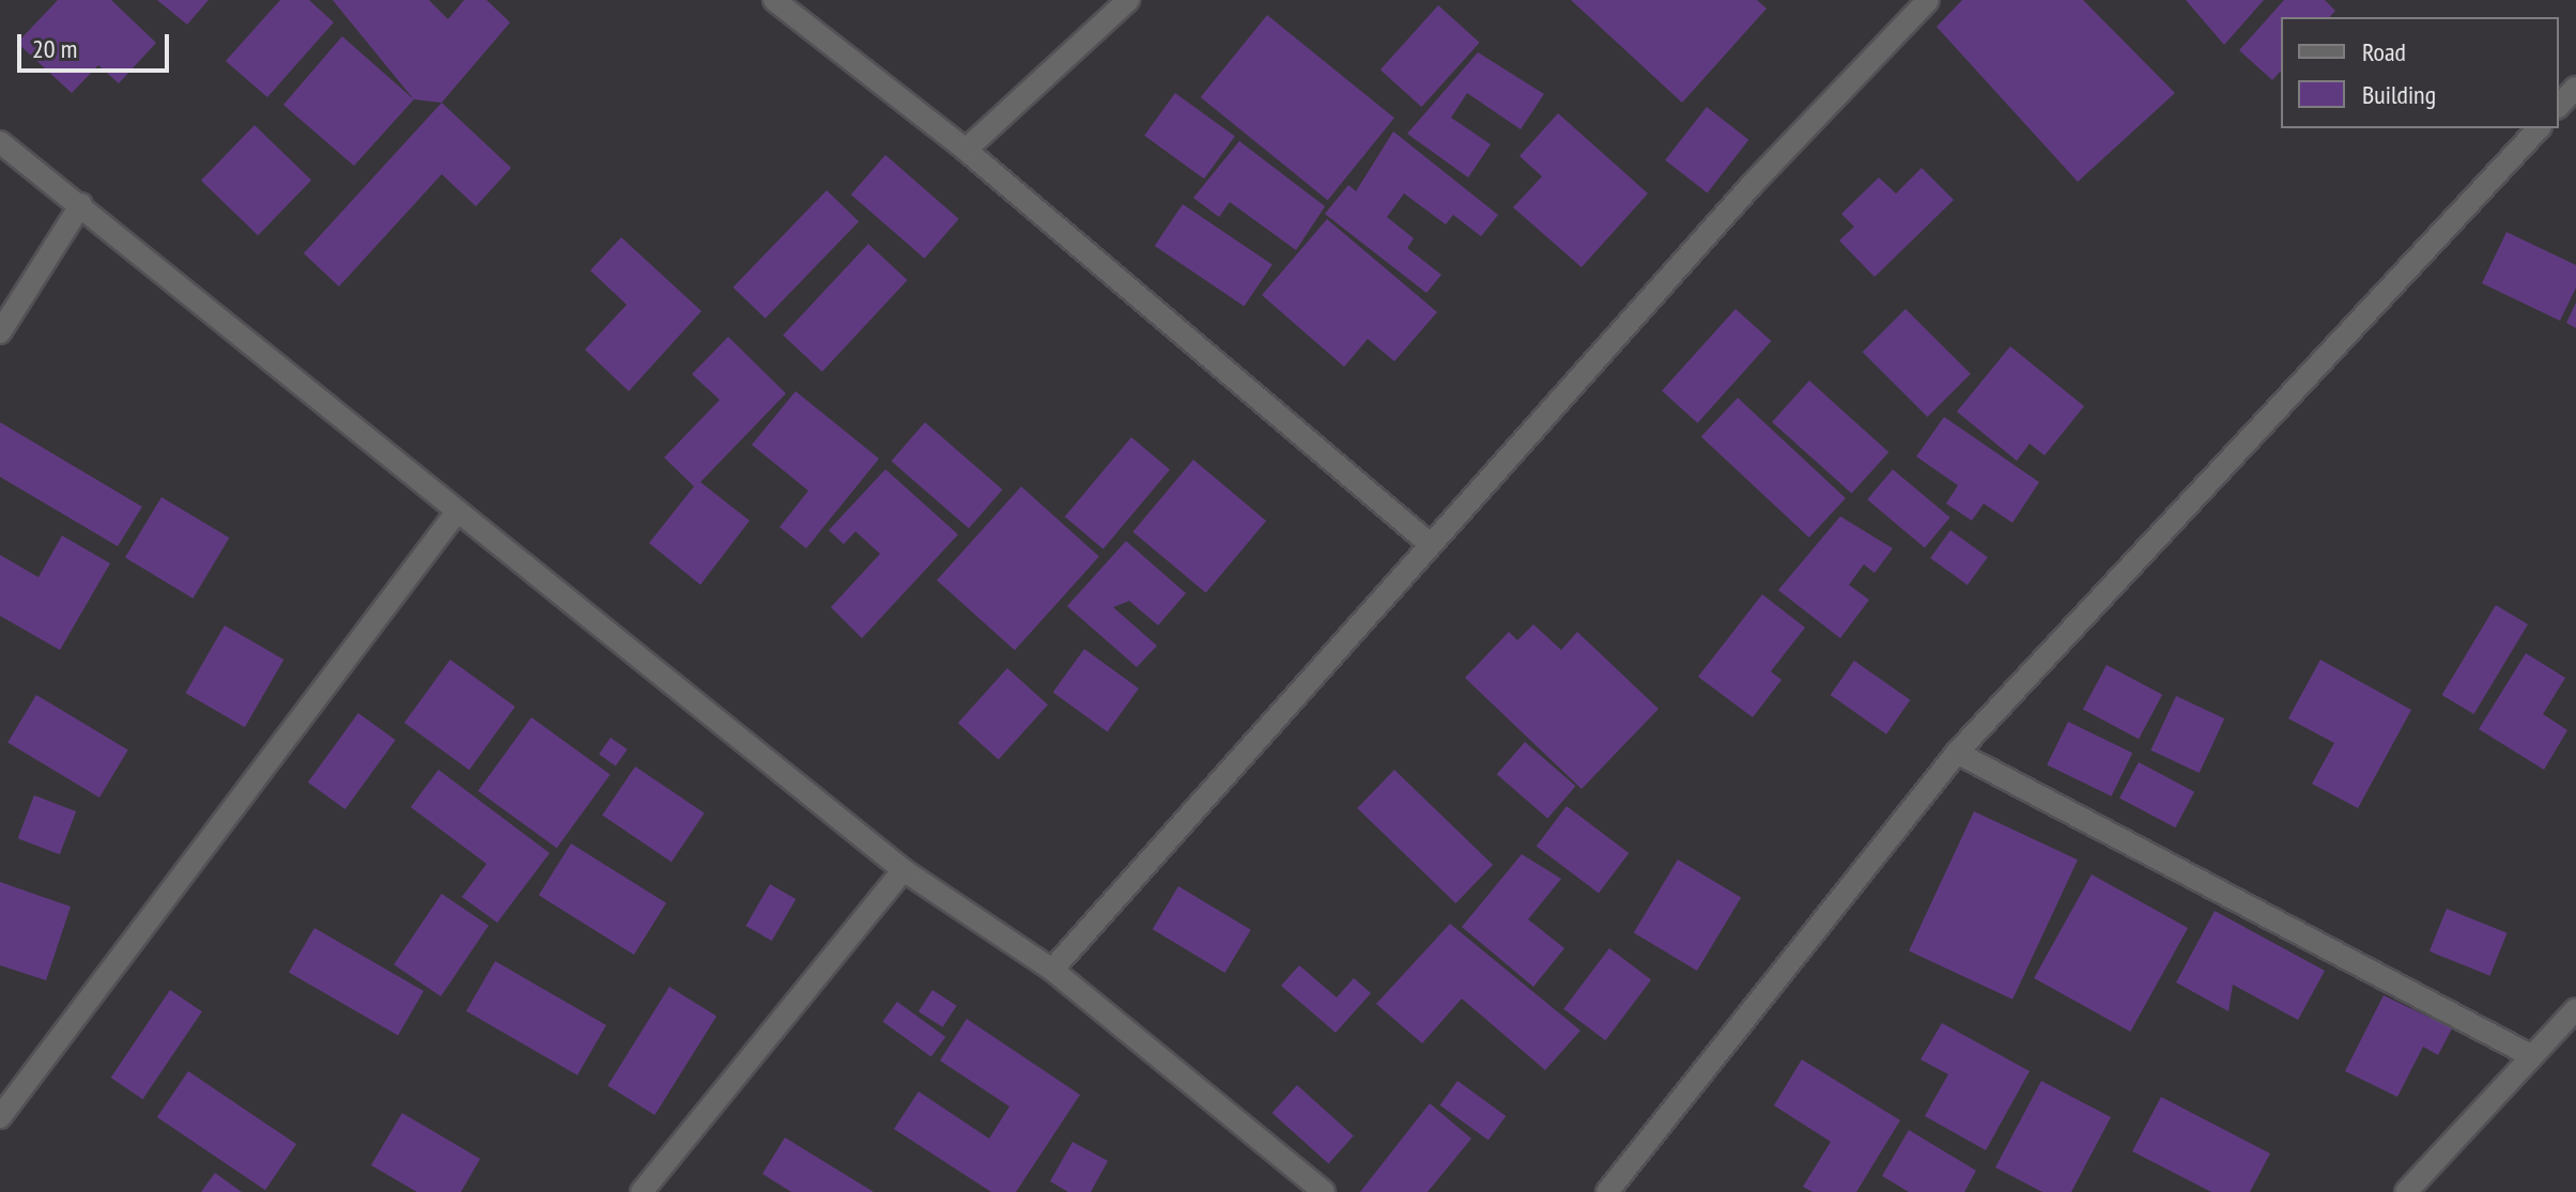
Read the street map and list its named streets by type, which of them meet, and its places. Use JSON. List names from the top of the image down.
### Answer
{
  "legend": ["Road", "Building"],
  "scale_bar": "20 m"
}
